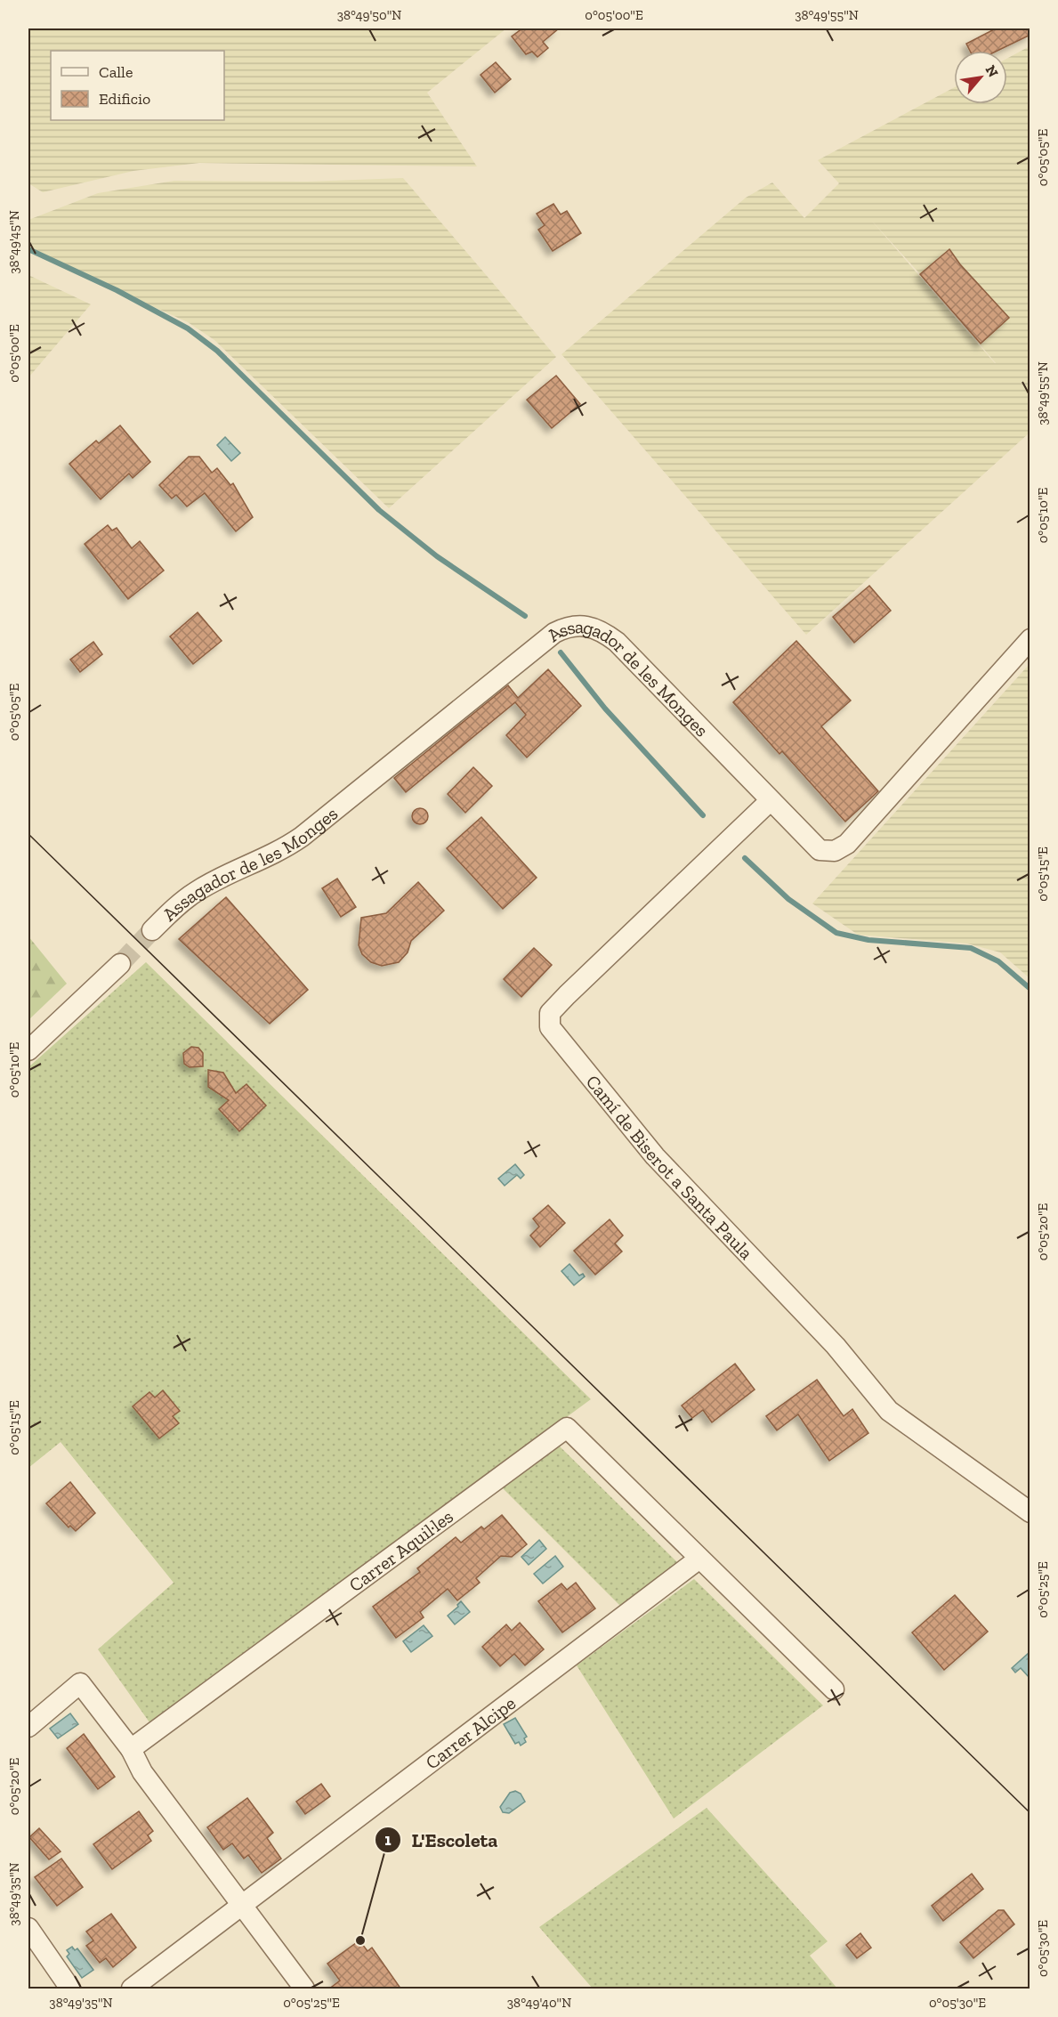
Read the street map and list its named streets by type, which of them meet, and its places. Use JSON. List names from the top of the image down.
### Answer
{
  "streets": {
    "street": [
      "Assagador de les Monges",
      "Camí de Biserot a Santa Paula",
      "Carrer Aquil·les",
      "Carrer Alcipe"
    ]
  },
  "crossings": [
    ["Assagador de les Monges", "Camí de Biserot a Santa Paula"],
    ["Carrer Aquil·les", "Carrer Alcipe"]
  ],
  "places": ["L'Escoleta"],
  "legend": ["Calle", "Edificio"],
  "north": "top right",
  "coordinates": [
    "38°49'50\"N",
    "0°05'00\"E",
    "38°49'55\"N",
    "0°05'05\"E",
    "38°49'45\"N",
    "0°05'10\"E",
    "0°05'15\"E",
    "0°05'20\"E",
    "0°05'25\"E",
    "38°49'35\"N",
    "0°05'30\"E",
    "38°49'40\"N"
  ]
}
